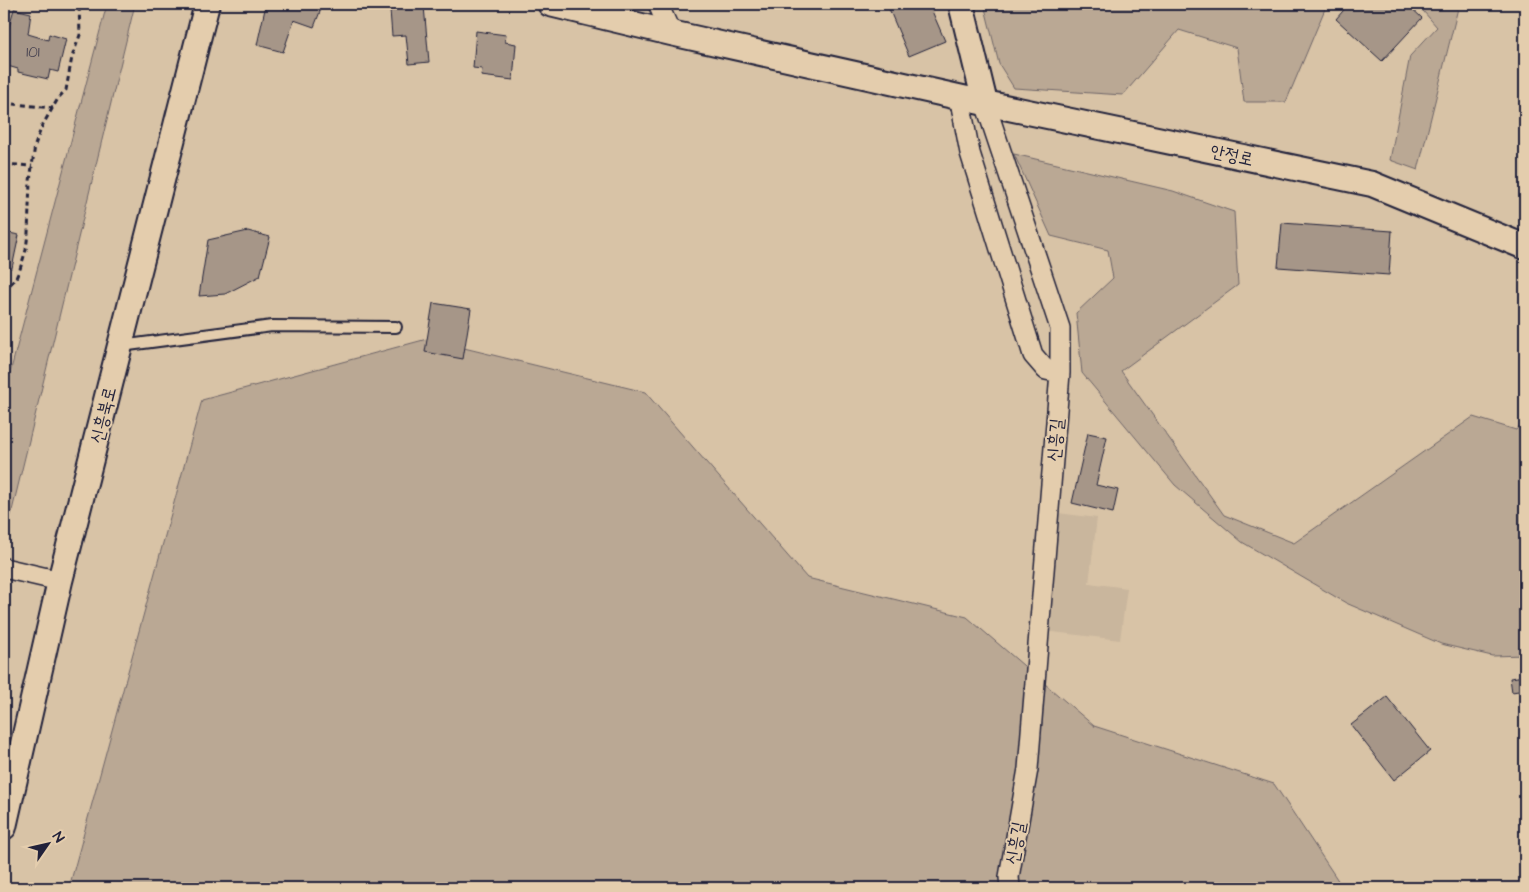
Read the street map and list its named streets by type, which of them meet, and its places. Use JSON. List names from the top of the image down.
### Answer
{
  "streets": {
    "street": ["안정로", "신흥북로", "신흥길"]
  },
  "crossings": [
    ["안정로", "신흥길"]
  ],
  "house_numbers": ["101"],
  "north": "top right"
}
